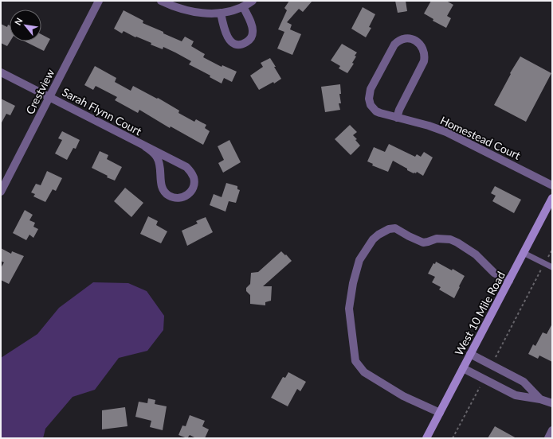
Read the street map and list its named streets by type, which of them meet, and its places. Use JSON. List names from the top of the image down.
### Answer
{
  "streets": {
    "main road": ["West 10 Mile Road"],
    "street": ["Crestview", "Sarah Flynn Court", "Homestead Court"]
  },
  "crossings": [
    ["Crestview", "Sarah Flynn Court"]
  ],
  "north": "top left"
}
